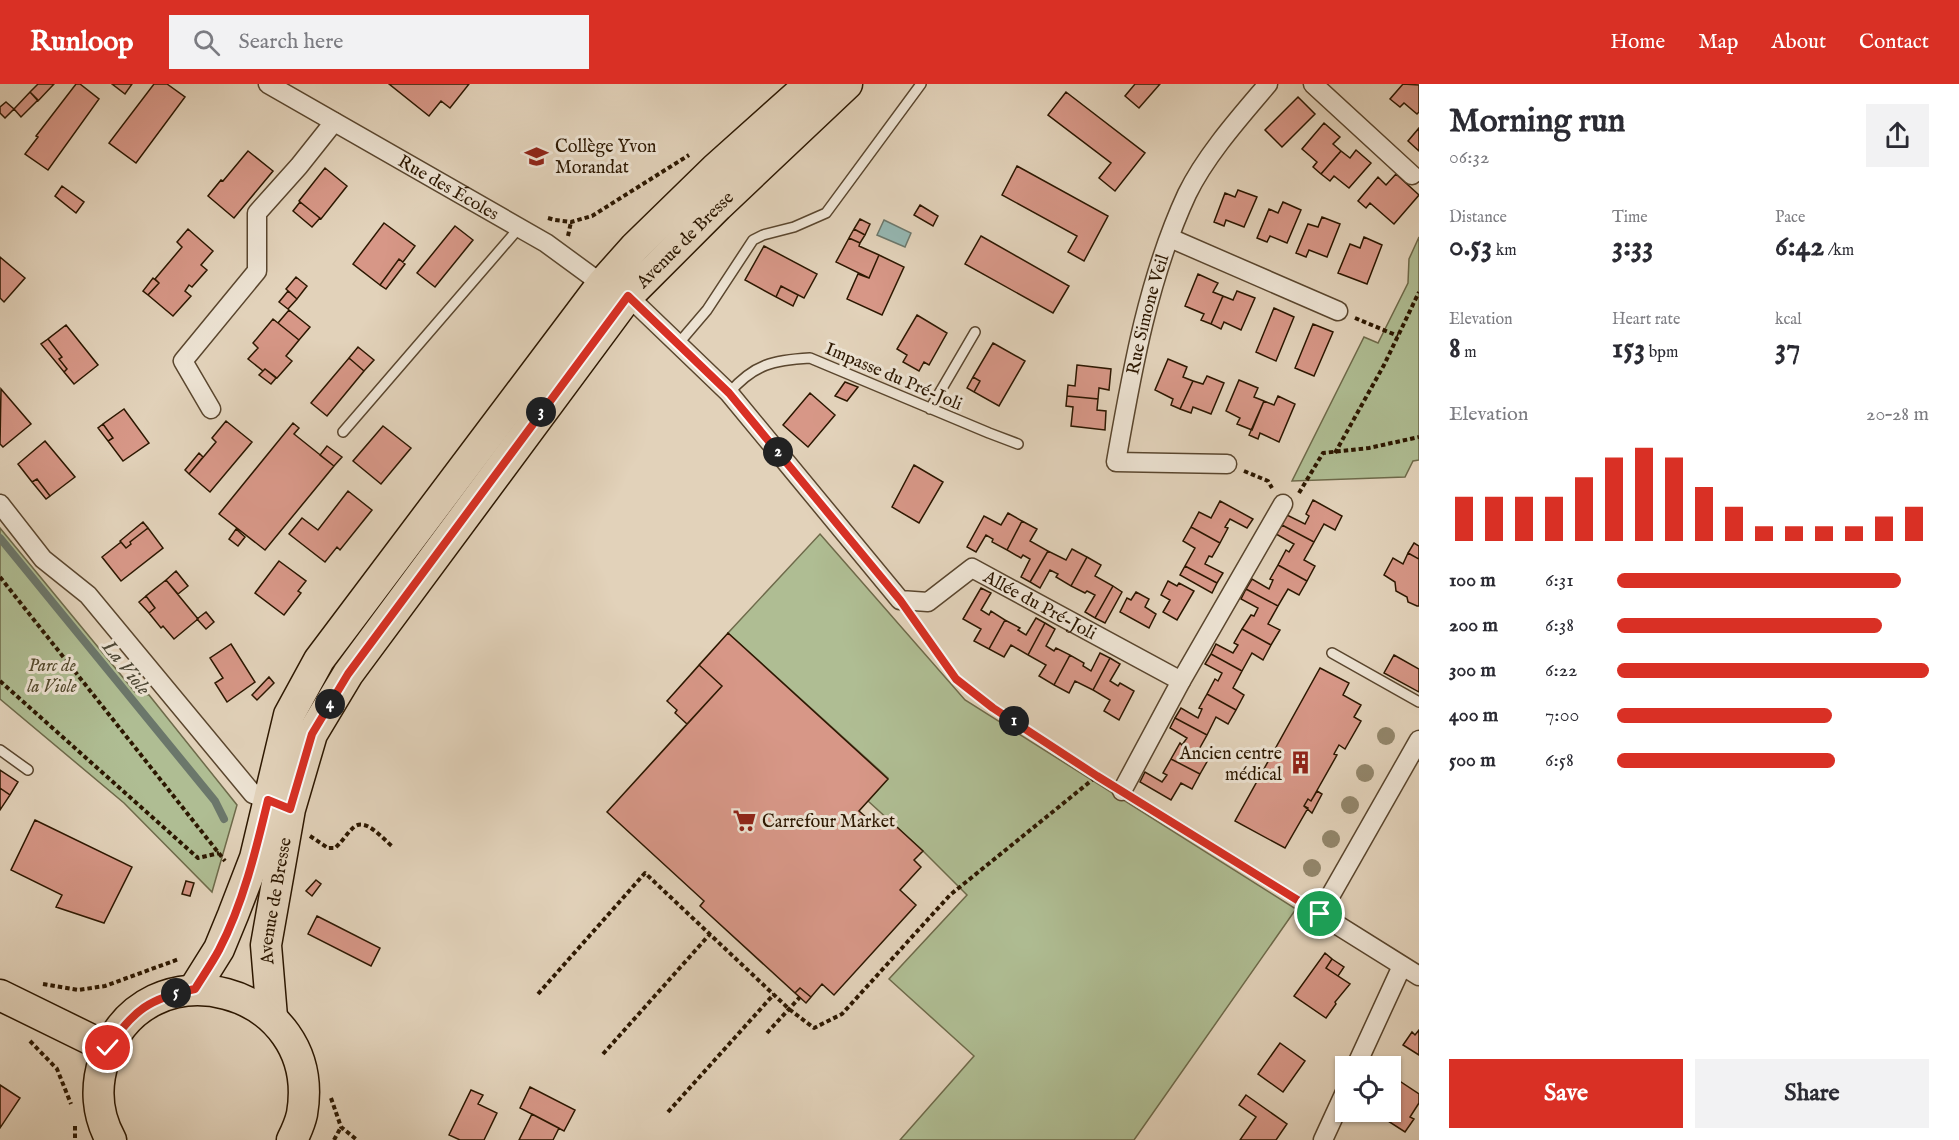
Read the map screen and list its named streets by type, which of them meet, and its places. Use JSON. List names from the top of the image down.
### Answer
{
  "streets": {
    "main road": ["Avenue de Bresse"],
    "street": ["Rue des Écoles", "Rue Simone Veil", "Allée du Pré-Joli"],
    "lane": ["Impasse du Pré-Joli"]
  },
  "crossings": [
    ["Rue des Écoles", "Avenue de Bresse"],
    ["Rue des Écoles", "Impasse du Pré-Joli"],
    ["Rue des Écoles", "Allée du Pré-Joli"]
  ],
  "water": ["La Viole"],
  "parks": ["Parc de la Viole"],
  "places": {
    "school or university": ["Collège Yvon Morandat"],
    "building": ["Ancien centre médical"],
    "supermarket": ["Carrefour Market"]
  },
  "page": {
    "header": "Runloop",
    "search": "Search here",
    "nav": [
      "Home",
      "Map",
      "About",
      "Contact"
    ],
    "heading": ["Morning run", "06:32"],
    "stats": [
      ["Distance", "0.53 km"],
      ["Time", "3:33"],
      ["Pace", "6:42 /km"],
      ["Elevation", "8 m"],
      ["Heart rate", "153 bpm"],
      ["kcal", "37"]
    ],
    "chart": ["Elevation", "20–28 m"],
    "pins": [
      "3",
      "2",
      "4",
      "1",
      "5"
    ],
    "list": [
      {
        "name": "100 m",
        "note": "6:31"
      },
      {
        "name": "200 m",
        "note": "6:38"
      },
      {
        "name": "300 m",
        "note": "6:22"
      },
      {
        "name": "400 m",
        "note": "7:00"
      },
      {
        "name": "500 m",
        "note": "6:58"
      }
    ],
    "buttons": ["Save", "Share"]
  }
}
